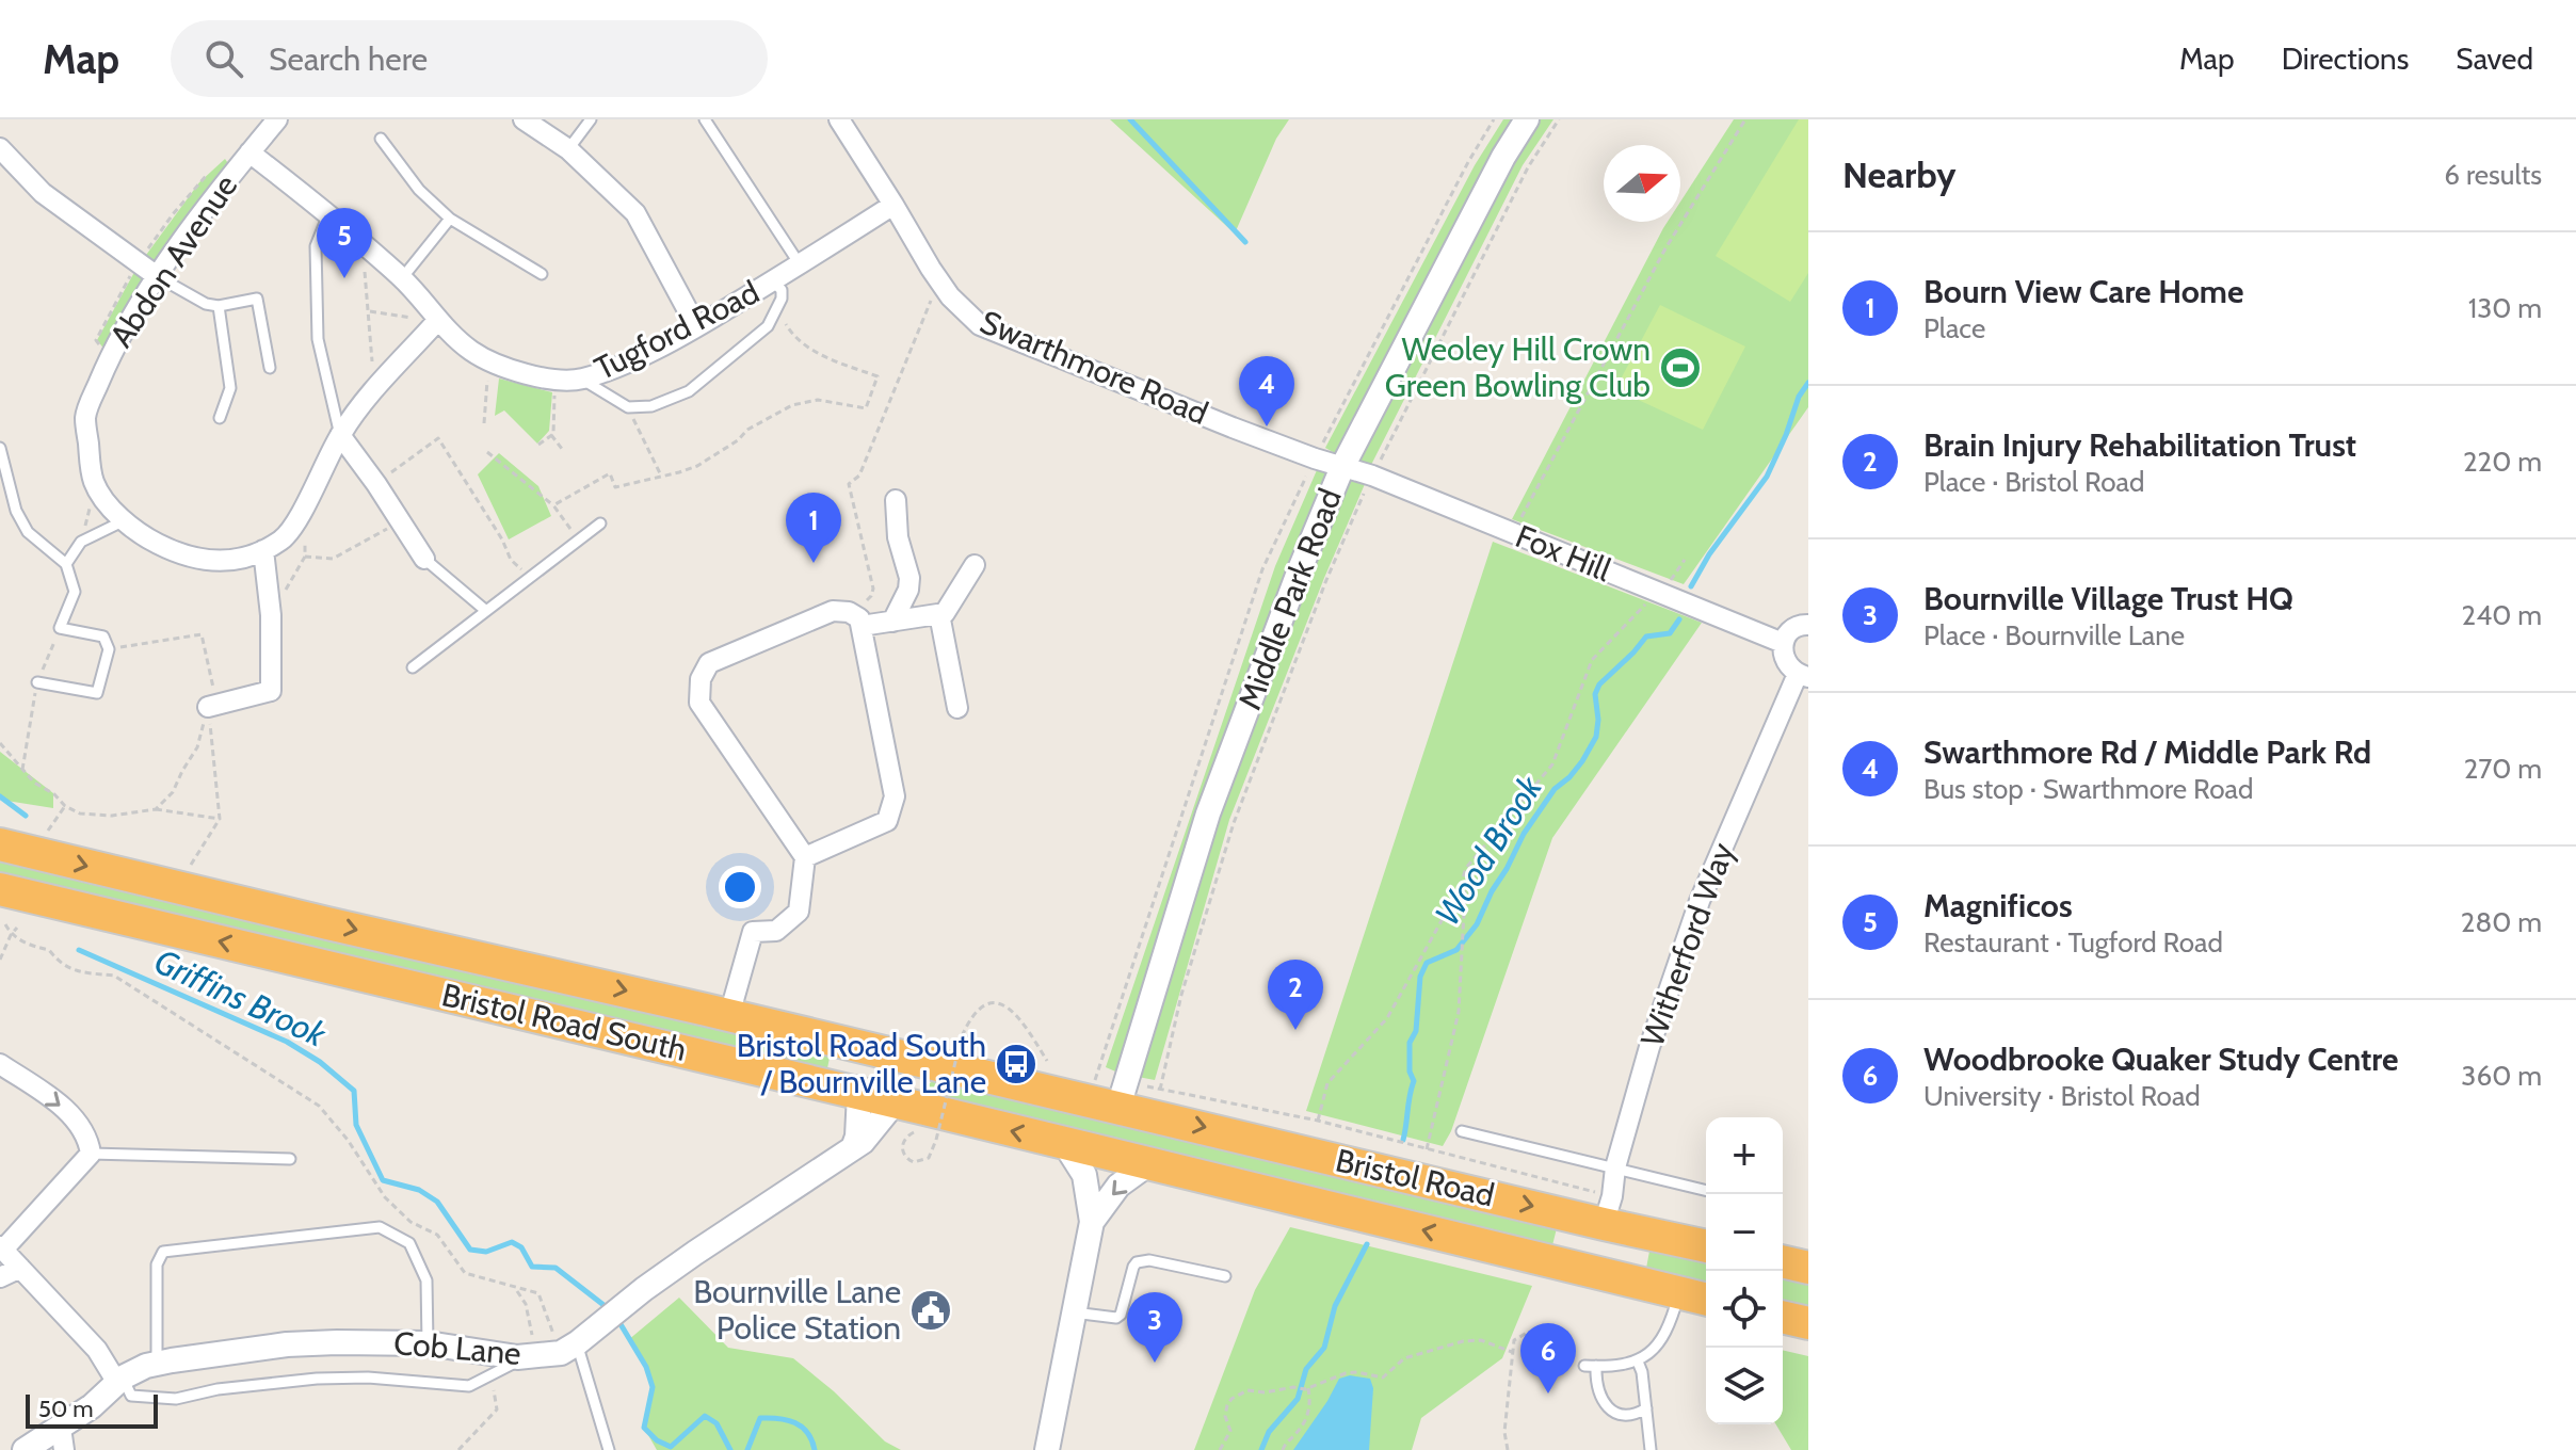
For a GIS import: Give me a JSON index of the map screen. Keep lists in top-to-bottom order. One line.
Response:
{"streets":{"highway":["Bristol Road South","Bristol Road"],"street":["Abdon Avenue","Tugford Road","Swarthmore Road","Fox Hill","Middle Park Road","Witherford Way","Cob Lane"]},"crossings":[["Abdon Avenue","Tugford Road"],["Tugford Road","Swarthmore Road"],["Swarthmore Road","Fox Hill"],["Swarthmore Road","Middle Park Road"],["Fox Hill","Middle Park Road"],["Middle Park Road","Bristol Road South"],["Middle Park Road","Bristol Road"],["Witherford Way","Bristol Road"],["Bristol Road South","Bristol Road"]],"water":["Wood Brook","Griffins Brook"],"places":{"sports":["Weoley Hill Crown Green Bowling Club"],"bus stop":["Bristol Road South / Bournville Lane"],"public building":["Bournville Lane Police Station"]},"scale_bar":"50 m","north":"right","page":{"header":"Map","search":"Search here","nav":["Map","Directions","Saved"],"heading":["Nearby","6 results"],"pins":["5","4","1","2","3","6"],"list":[{"mark":"1","name":"Bourn View Care Home","note":"Place","value":"130 m"},{"mark":"2","name":"Brain Injury Rehabilitation Trust","note":"Place · Bristol Road","value":"220 m"},{"mark":"3","name":"Bournville Village Trust HQ","note":"Place · Bournville Lane","value":"240 m"},{"mark":"4","name":"Swarthmore Rd / Middle Park Rd","note":"Bus stop · Swarthmore Road","value":"270 m"},{"mark":"5","name":"Magnificos","note":"Restaurant · Tugford Road","value":"280 m"},{"mark":"6","name":"Woodbrooke Quaker Study Centre","note":"University · Bristol Road","value":"360 m"}],"map_buttons":["+","−"],"scale":"50 m"}}
